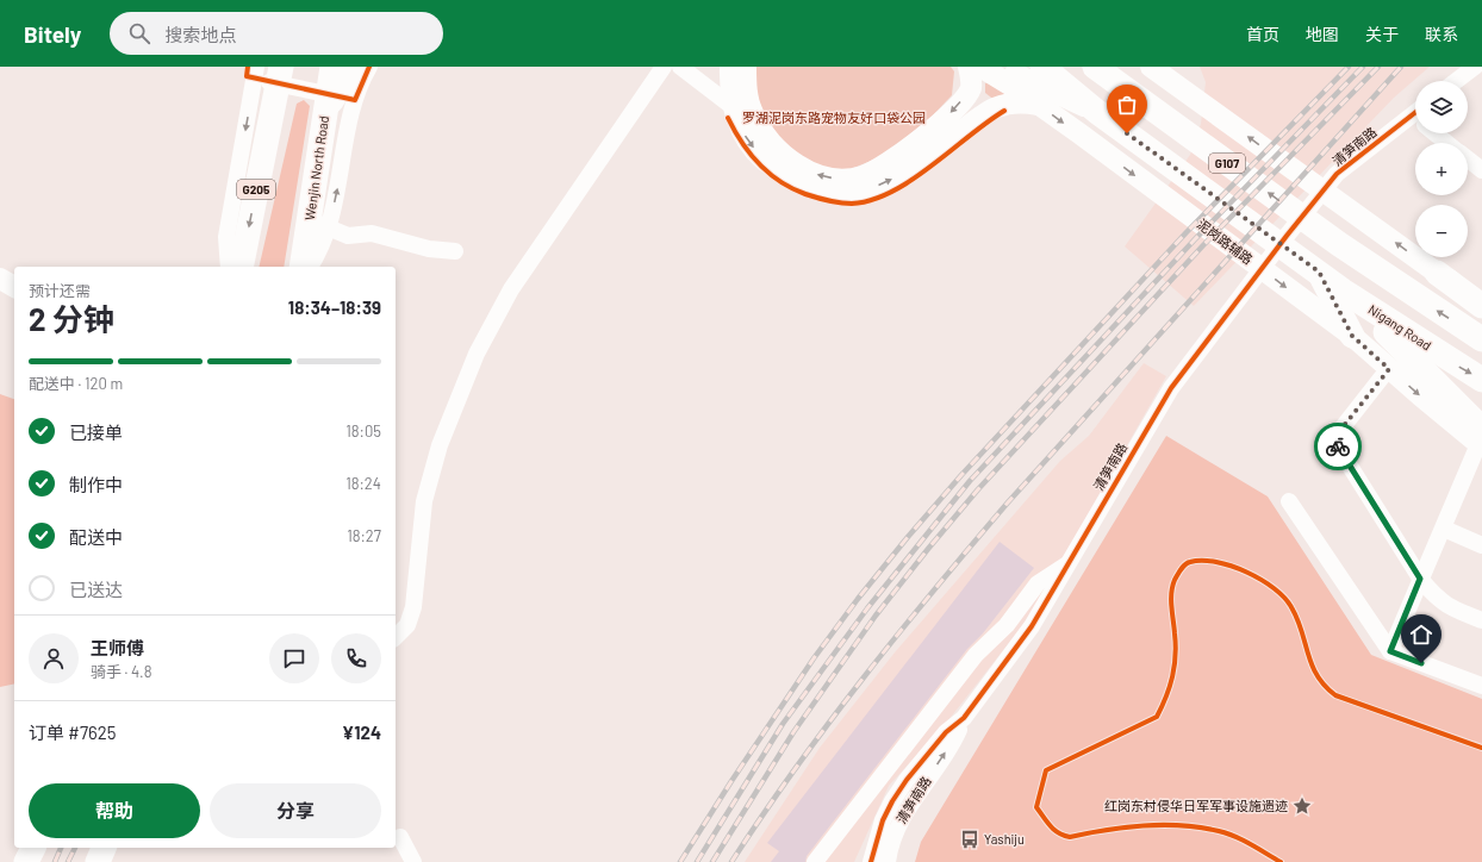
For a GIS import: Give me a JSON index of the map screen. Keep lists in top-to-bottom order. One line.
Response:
{"streets":{"highway":["G107","Wenjin North Road","G205","Nigang Road"],"main road":["泥岗路辅路"],"street":["清笋南路"]},"crossings":[["G107","Nigang Road"]],"parks":["罗湖泥岗东路宠物友好口袋公园"],"places":{"place":["红岗东村侵华日军军事设施遗迹"],"bus stop":["Yashiju"]},"page":{"header":"Bitely","search":"搜索地点","nav":["首页","地图","关于","联系"],"map_buttons":["+","−"],"heading":["2 分钟","预计还需","18:34–18:39"],"panel":["王师傅","骑手 · 4.8","订单 #7625","¥124"],"bar":"配送中 · 120 m","list":[["已接单","18:05"],["制作中","18:24"],["配送中","18:27"],"已送达"],"buttons":["帮助","分享"]}}
